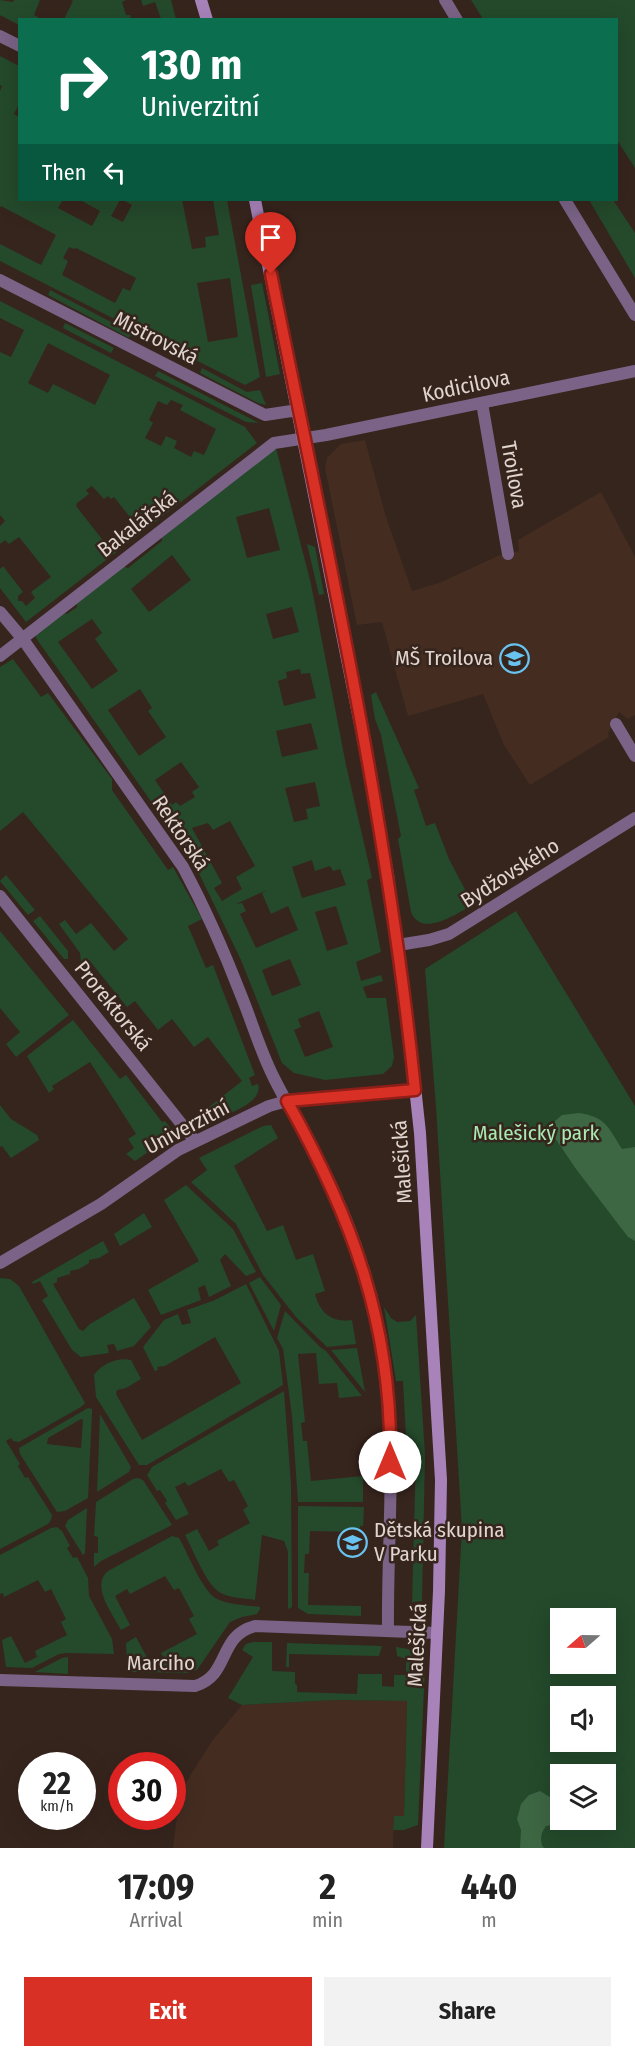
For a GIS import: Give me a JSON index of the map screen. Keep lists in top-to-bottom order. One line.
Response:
{"streets":{"street":["Mistrovská","Kodicilova","Troilova","Bakalářská","Rektorská","Bydžovského","Prorektorská","Univerzitní","Malešická","Marciho"]},"crossings":[["Mistrovská","Malešická"],["Kodicilova","Troilova"],["Kodicilova","Bakalářská"],["Kodicilova","Malešická"],["Bakalářská","Rektorská"],["Bakalářská","Malešická"],["Rektorská","Univerzitní"],["Rektorská","Marciho"],["Bydžovského","Malešická"],["Prorektorská","Univerzitní"],["Univerzitní","Malešická"],["Malešická","Marciho"]],"parks":["Malešický park"],"places":{"school or university":["MŠ Troilova","Dětská skupina V Parku"]},"north":"left","page":{"turn":["130 m","Univerzitní"],"then":"Then","speed":"22 km/h","limit":"30","eta":["17:09","Arrival","2","min","440","m"],"buttons":["Exit","Share"]}}
